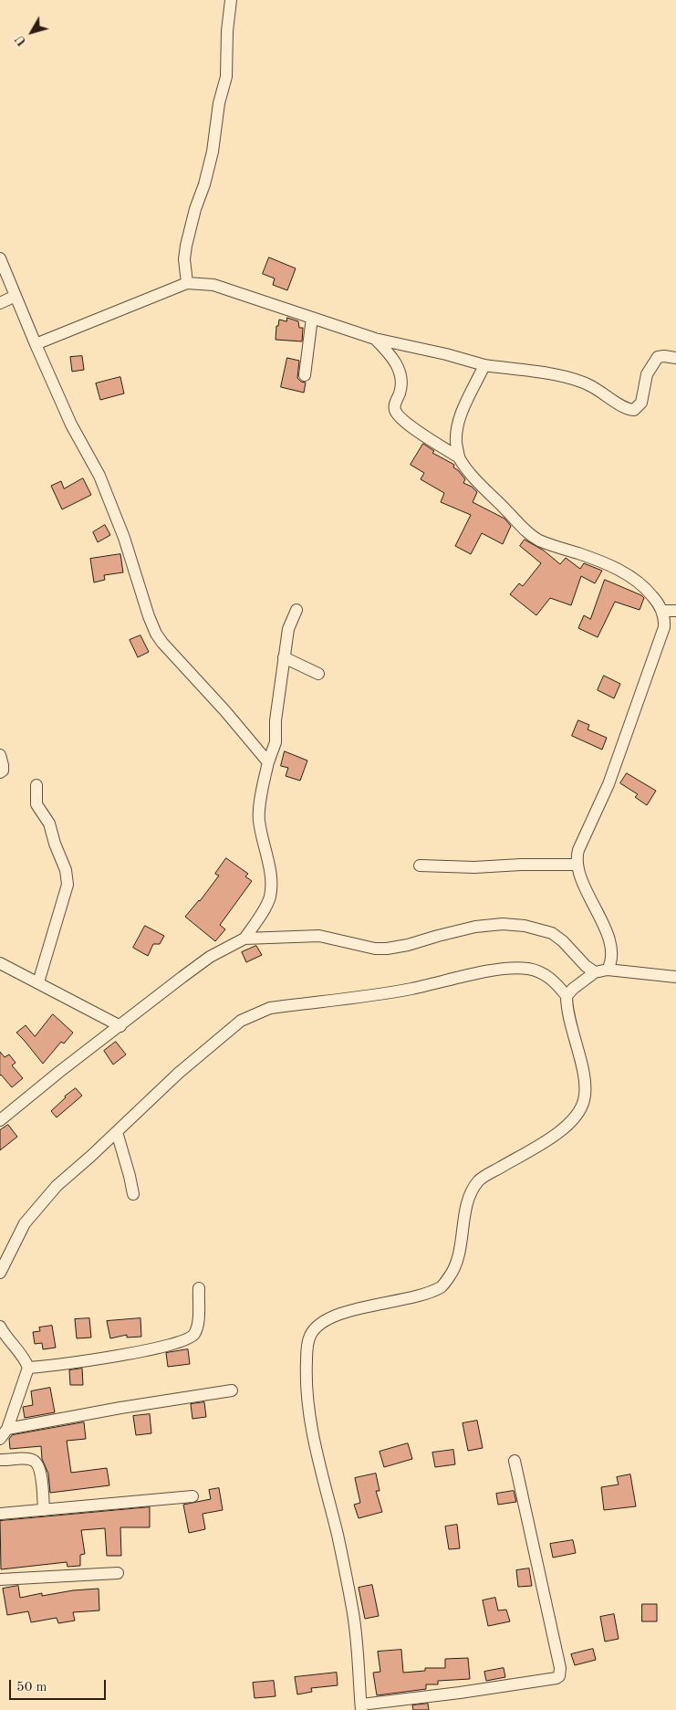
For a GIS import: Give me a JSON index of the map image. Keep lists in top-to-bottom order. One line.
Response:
{"scale_bar":"50 m","north":"bottom left"}
